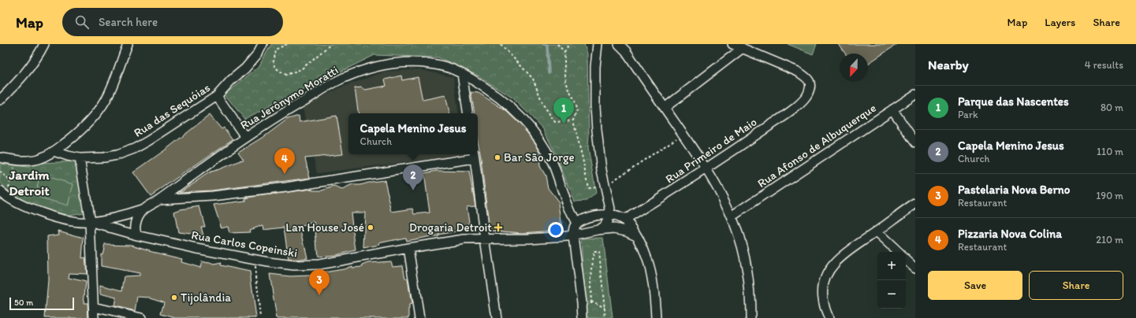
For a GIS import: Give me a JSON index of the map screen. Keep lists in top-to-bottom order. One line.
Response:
{"streets":{"street":["Rua Jerônymo Moratti","Rua das Sequóias","Rua Afonso de Albuquerque","Rua Primeiro de Maio","Rua Carlos Copeinski"]},"crossings":[["Rua Jerônymo Moratti","Rua Carlos Copeinski"]],"districts":["Jardim Detroit"],"places":{"other":["Bar São Jorge","Lan House José","Tijolândia"],"health":["Drogaria Detroit"]},"scale_bar":"50 m","north":"bottom","page":{"header":"Map","search":"Search here","nav":["Map","Layers","Share"],"heading":["Nearby","4 results"],"list":[{"mark":"1","name":"Parque das Nascentes","note":"Park","value":"80 m"},{"mark":"2","name":"Capela Menino Jesus","note":"Church","value":"110 m"},{"mark":"3","name":"Pastelaria Nova Berno","note":"Restaurant","value":"190 m"},{"mark":"4","name":"Pizzaria Nova Colina","note":"Restaurant","value":"210 m"}],"pins":["1","4","2","3"],"popup":["Capela Menino Jesus","Church"],"map_buttons":["+","−"],"buttons":["Save","Share"],"scale":"50 m"}}
